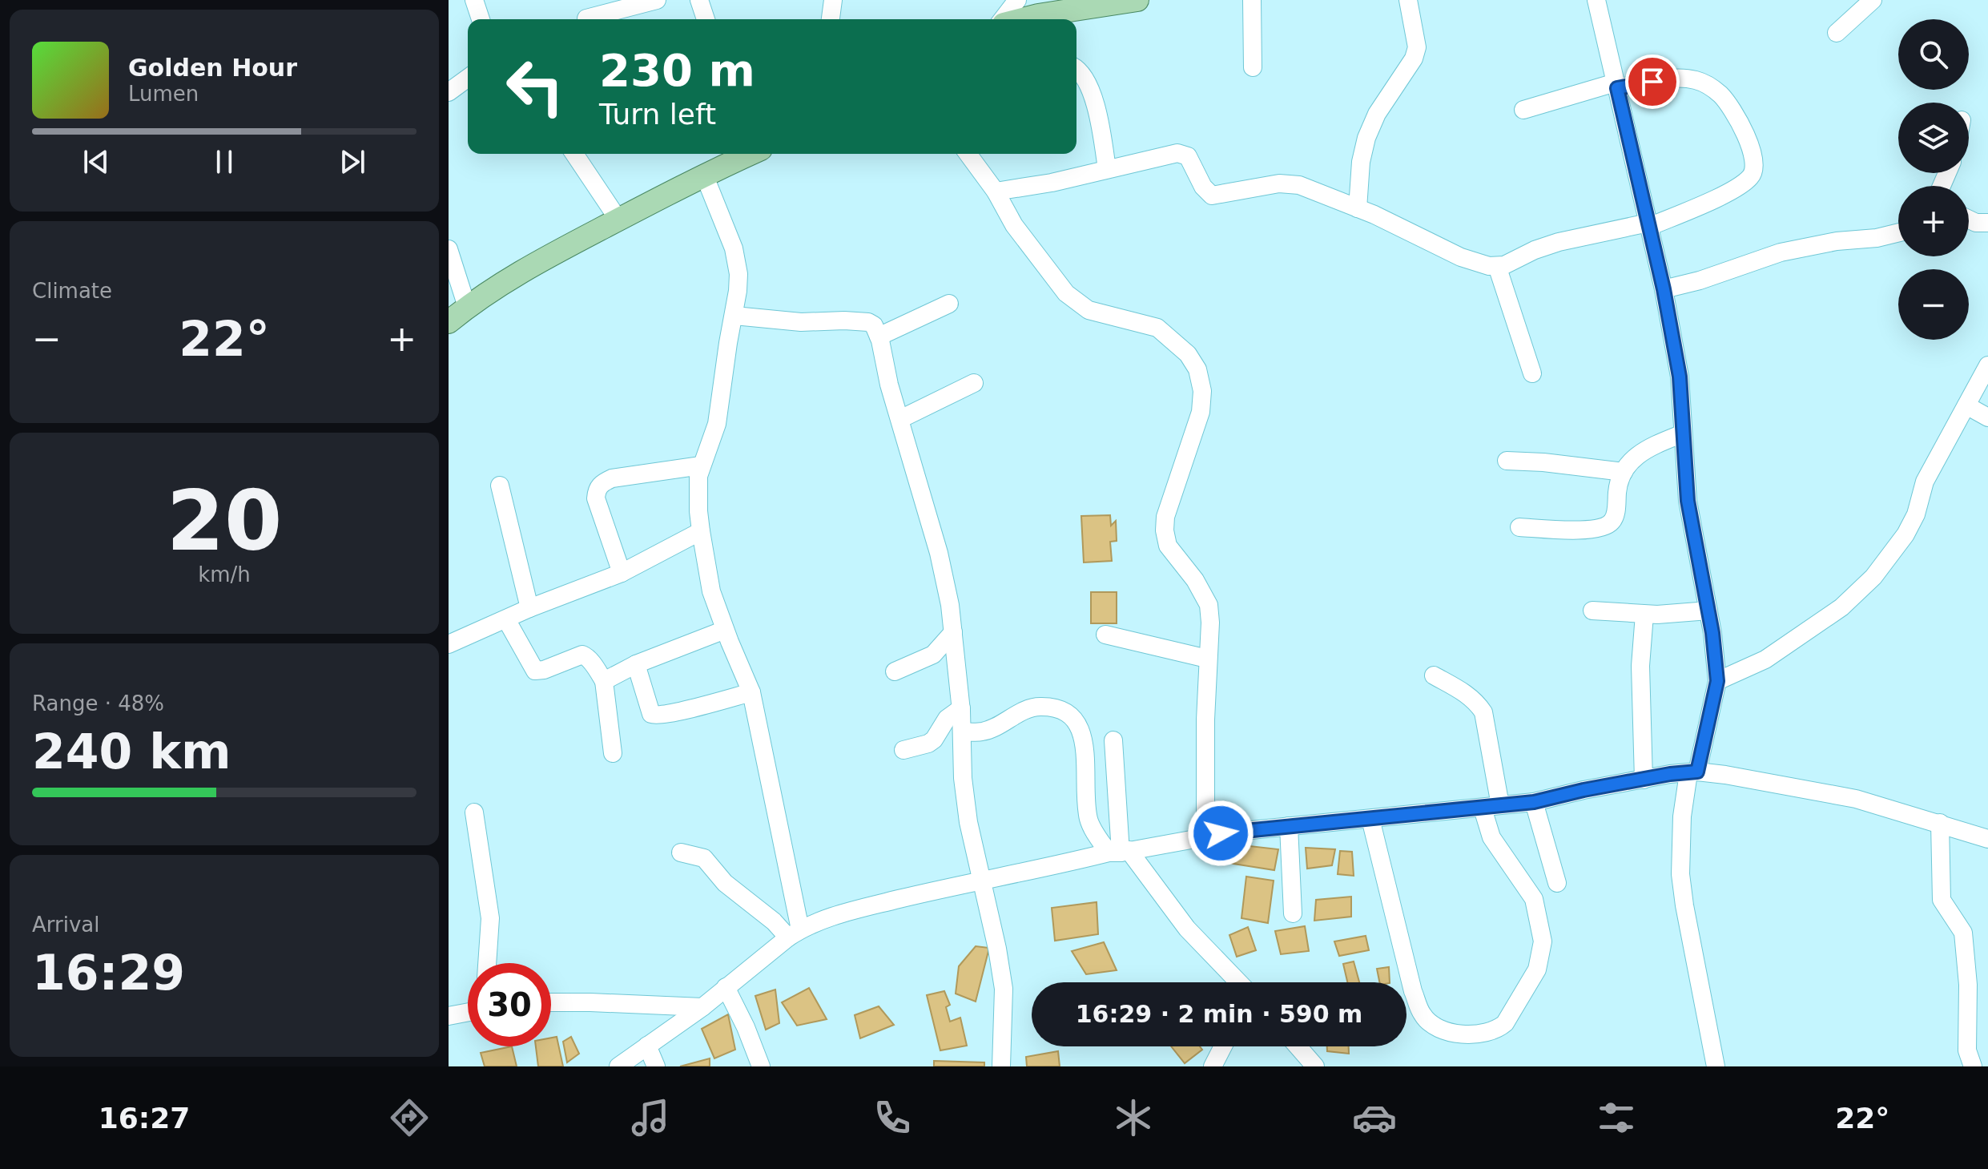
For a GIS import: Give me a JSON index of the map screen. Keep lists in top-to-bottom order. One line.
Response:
{"page":{"map_buttons":["+","−"],"turn":["230 m","Turn left"],"song":["Golden Hour","Lumen"],"tile":["Climate",["20","km/h"],["Range · 48%","240 km"],["Arrival","16:29"]],"heat":["−","22°","+"],"limit":"30","trip":"16:29 · 2 min · 590 m","tabs":["16:27","22°"]}}
